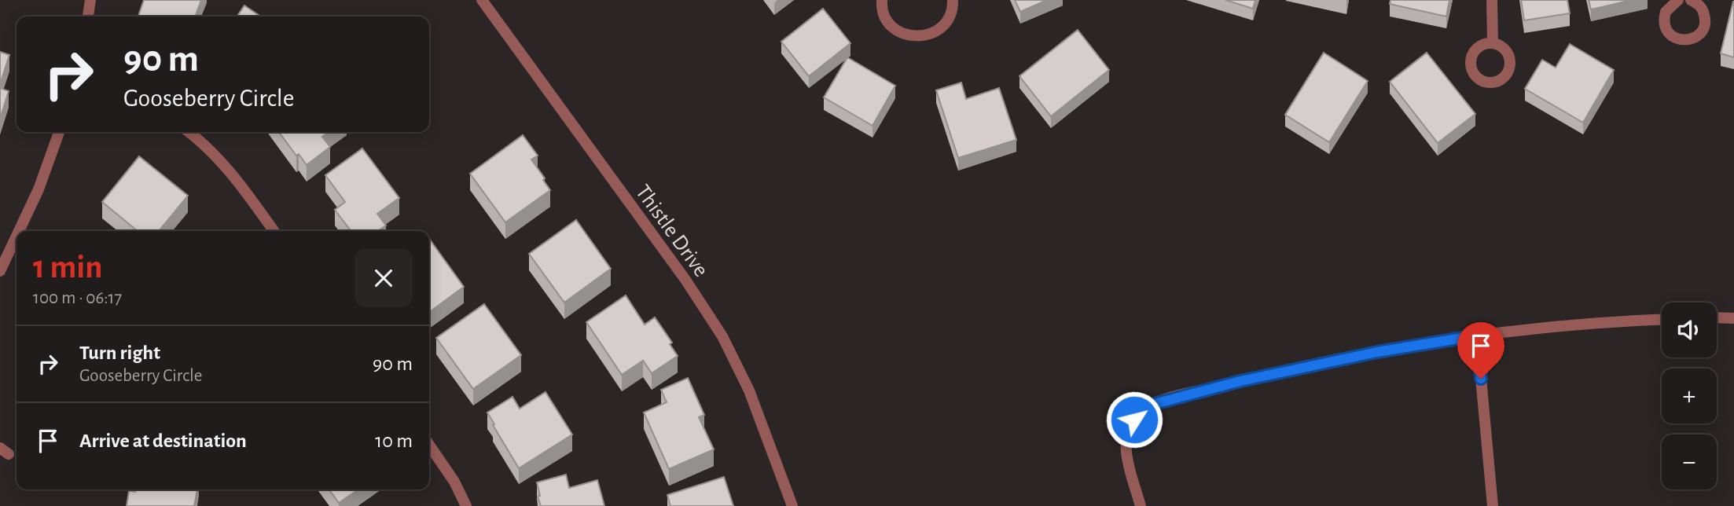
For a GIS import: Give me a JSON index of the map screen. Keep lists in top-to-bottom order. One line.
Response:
{"streets":{"street":["Thistle Drive"]},"page":{"turn":["90 m","Gooseberry Circle"],"heading":["1 min","100 m · 06:17"],"map_buttons":["+","−"],"list":[{"name":"Turn right","note":"Gooseberry Circle","value":"90 m"},{"name":"Arrive at destination","value":"10 m"}]}}
